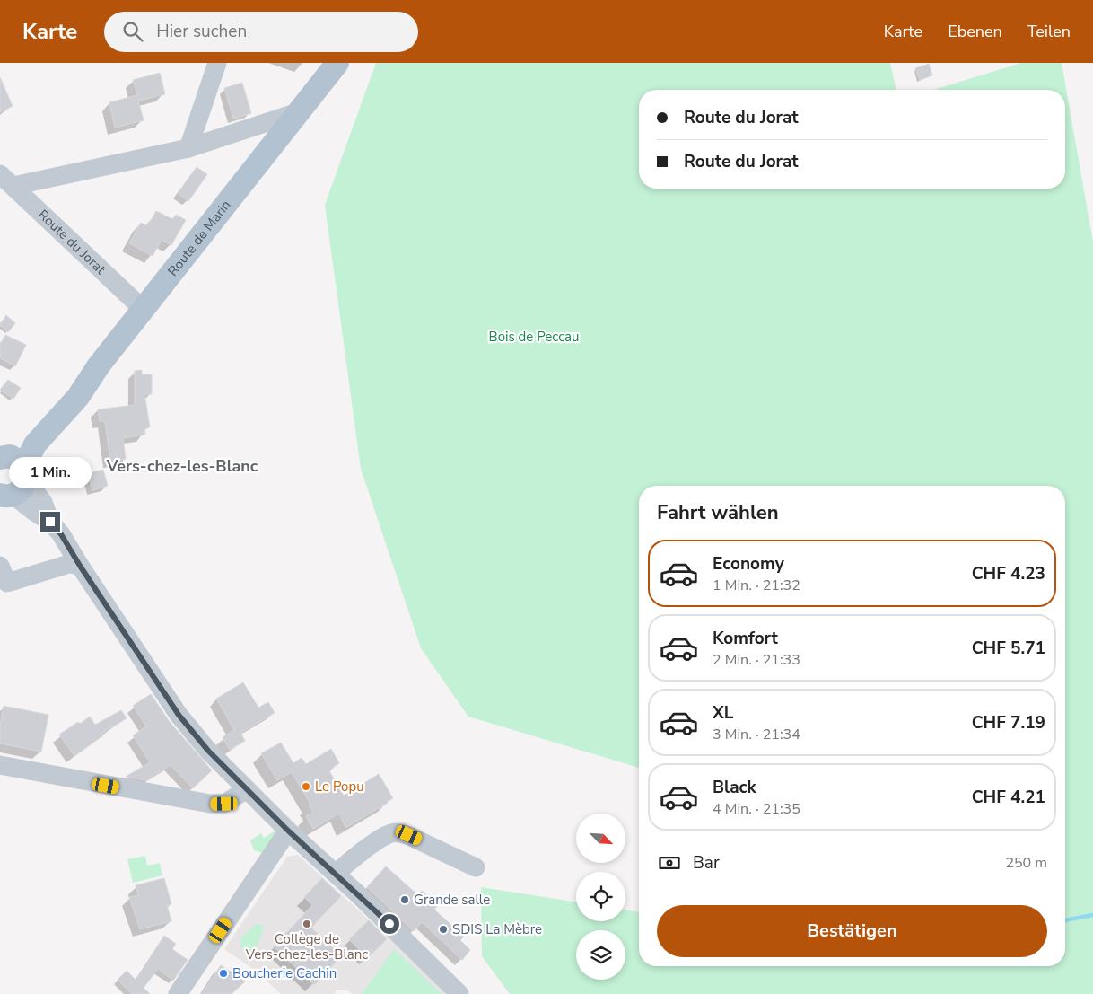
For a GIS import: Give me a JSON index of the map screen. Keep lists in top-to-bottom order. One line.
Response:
{"streets":{"main road":["Route de Marin"],"street":["Route du Jorat"]},"crossings":[["Route de Marin","Route du Jorat"]],"districts":["Vers-chez-les-Blanc"],"parks":["Bois de Peccau"],"places":["Le Popu","Grande salle","Collège de Vers-chez-les-Blanc","SDIS La Mèbre","Boucherie Cachin"],"north":"bottom right","page":{"header":"Karte","search":"Hier suchen","nav":["Karte","Ebenen","Teilen"],"banner":["Route du Jorat","Route du Jorat"],"bubble":"1 Min.","heading":"Fahrt wählen","list":[{"name":"Economy","note":"1 Min. · 21:32","value":"CHF 4.23"},{"name":"Komfort","note":"2 Min. · 21:33","value":"CHF 5.71"},{"name":"XL","note":"3 Min. · 21:34","value":"CHF 7.19"},{"name":"Black","note":"4 Min. · 21:35","value":"CHF 4.21"}],"pay":["Bar","250 m"],"buttons":"Bestätigen"}}
